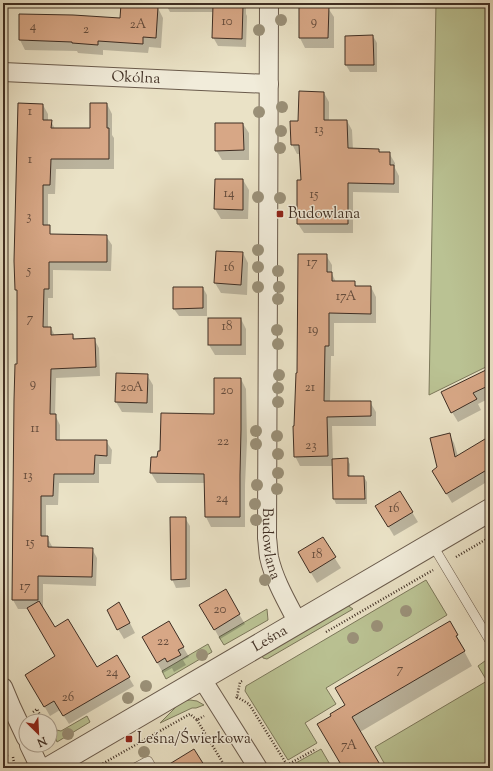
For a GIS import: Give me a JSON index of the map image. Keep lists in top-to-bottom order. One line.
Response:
{"streets":{"street":["Okólna","Budowlana","Leśna"]},"crossings":[["Okólna","Budowlana"],["Budowlana","Leśna"]],"places":{"transit":["Budowlana","Leśna/Świerkowa"]},"house_numbers":["10","9","2A","4","2","1","13","1","14","15","3","17","16","5","17A","7","18","19","9","20A","21","20","11","22","23","13","24","16","15","18","17","20","22","7","24","26","7A"],"north":"bottom right"}
